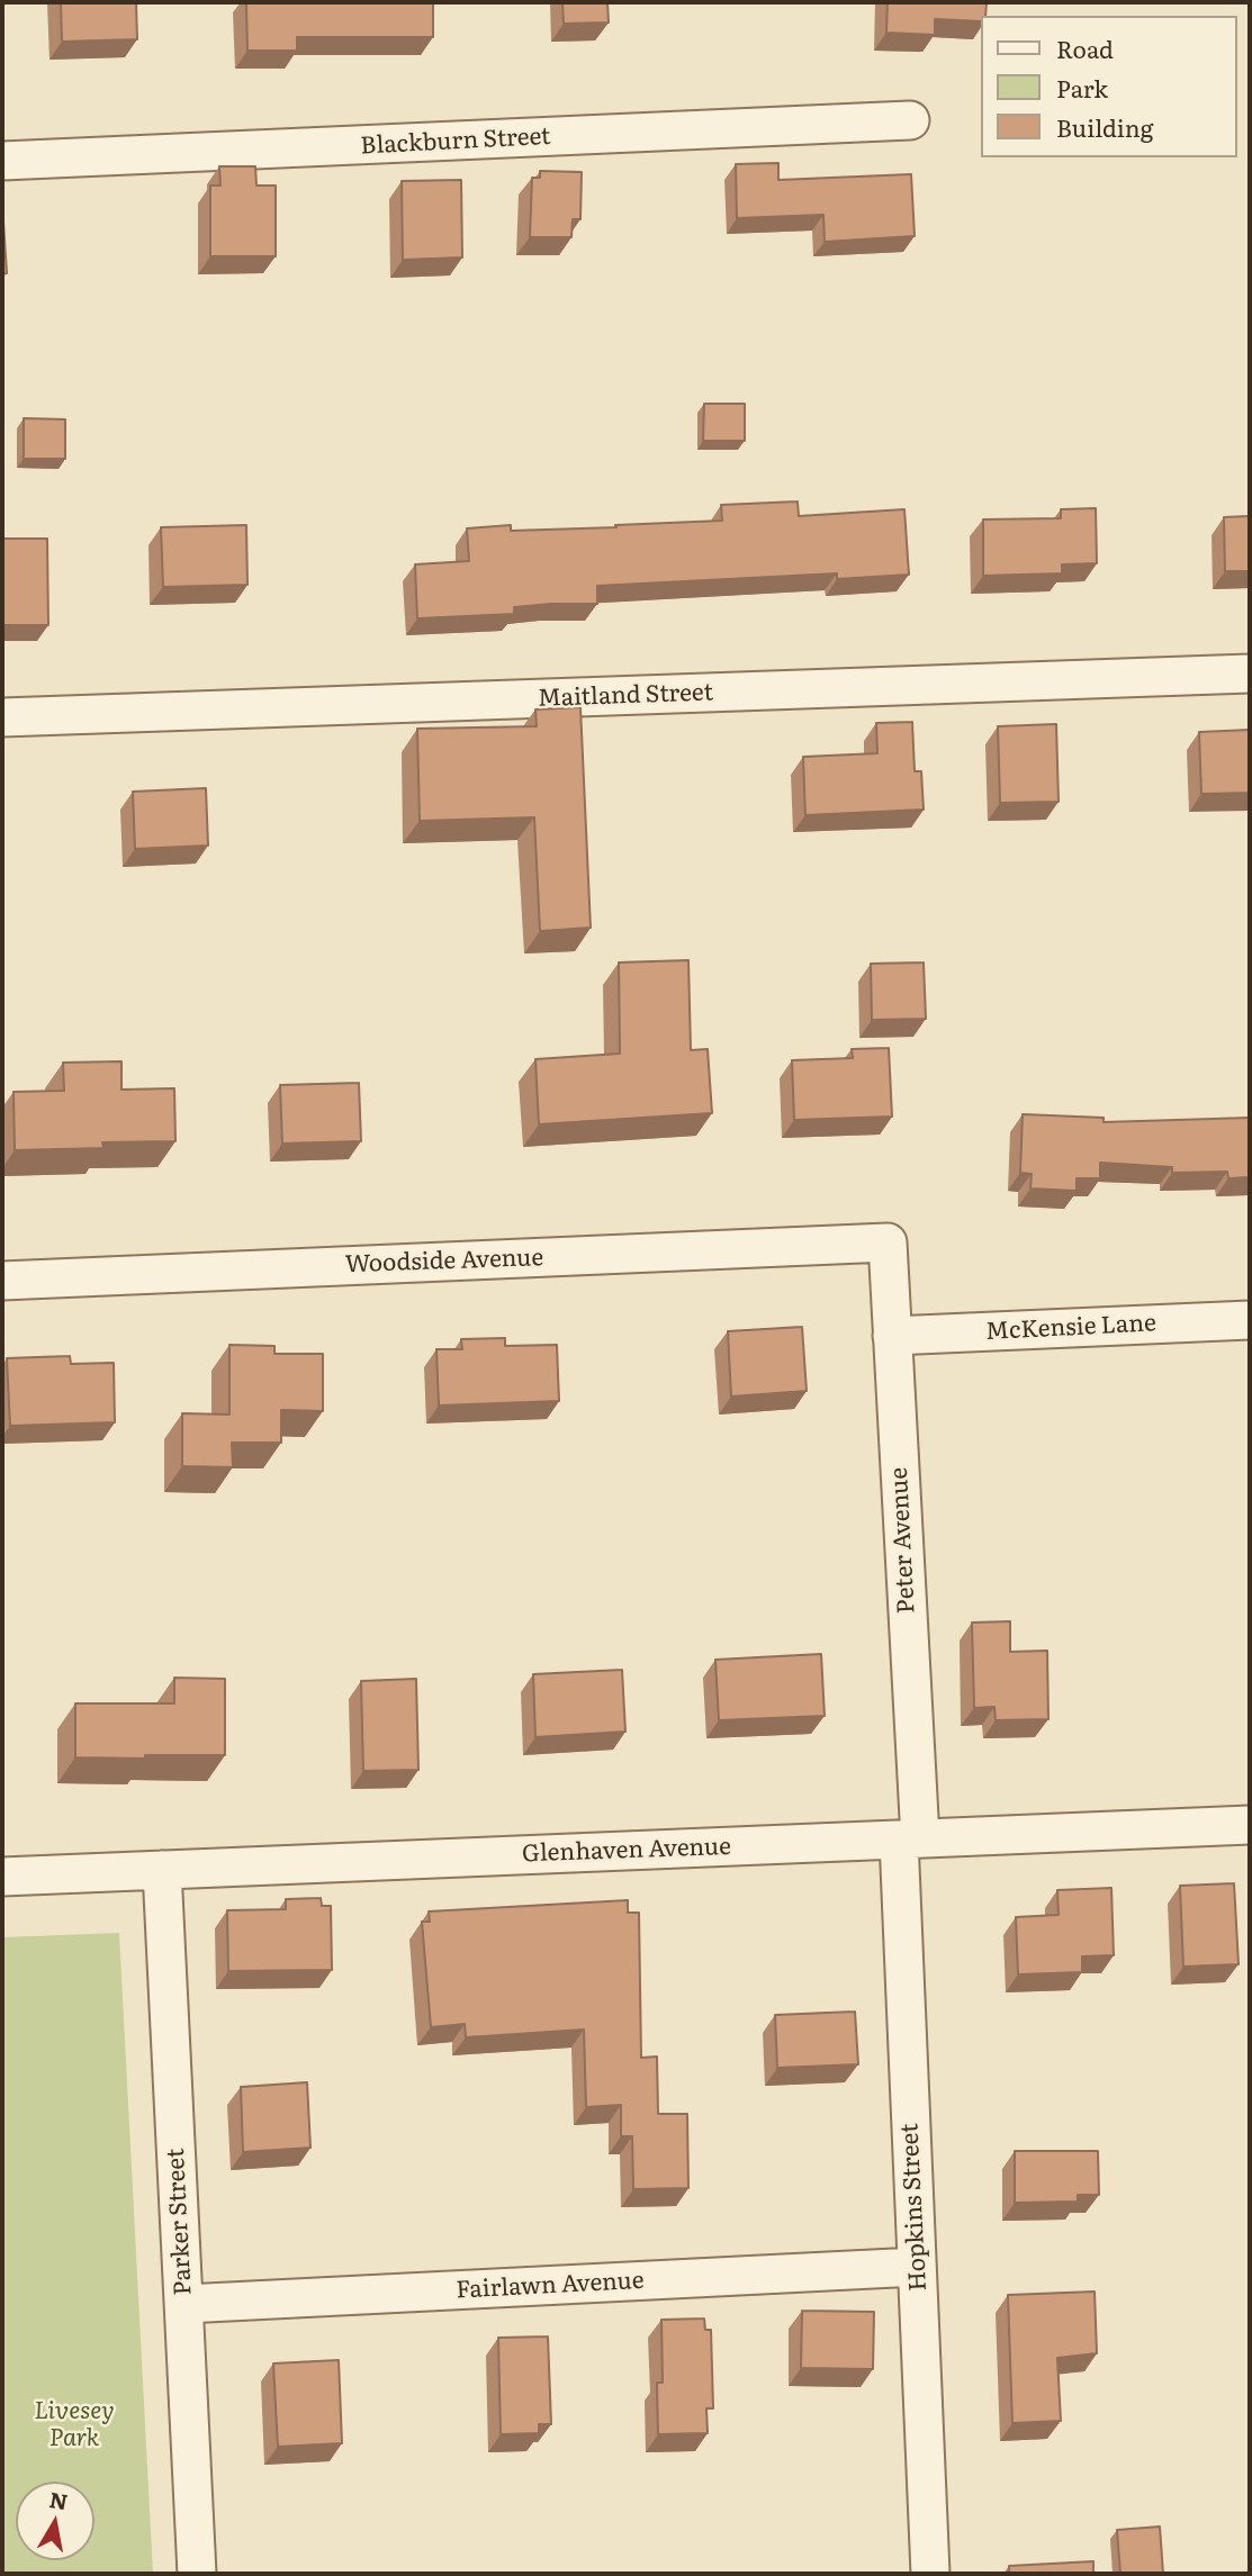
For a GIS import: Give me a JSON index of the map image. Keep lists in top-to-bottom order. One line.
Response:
{"streets":{"street":["Blackburn Street","Maitland Street","Woodside Avenue","McKensie Lane","Peter Avenue","Glenhaven Avenue","Hopkins Street","Parker Street","Fairlawn Avenue"]},"crossings":[["Woodside Avenue","Peter Avenue"],["McKensie Lane","Peter Avenue"],["Peter Avenue","Glenhaven Avenue"],["Peter Avenue","Hopkins Street"],["Glenhaven Avenue","Hopkins Street"],["Glenhaven Avenue","Parker Street"],["Hopkins Street","Fairlawn Avenue"],["Parker Street","Fairlawn Avenue"]],"parks":["Livesey Park"],"legend":["Road","Park","Building"],"north":"top"}
